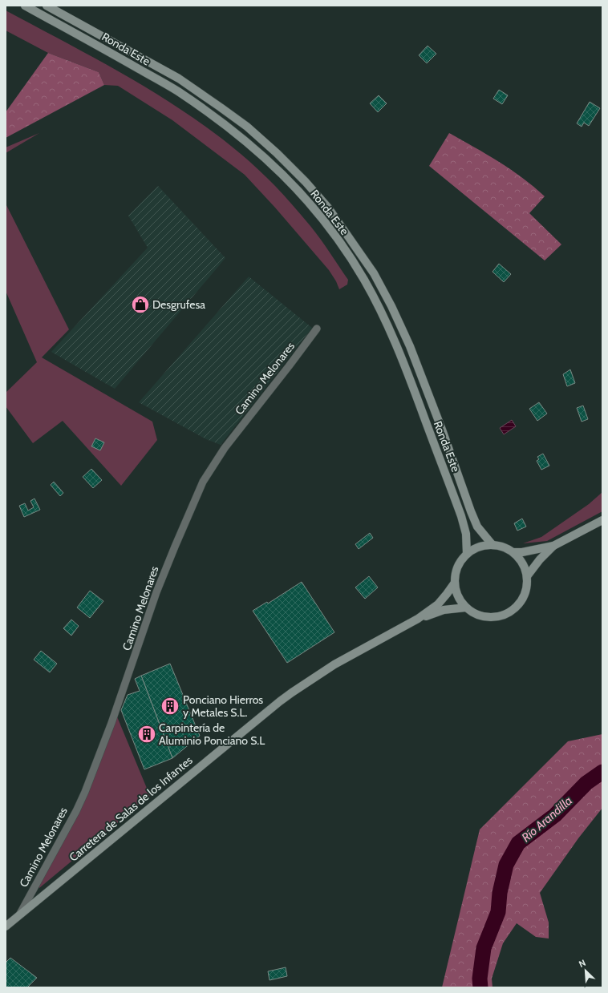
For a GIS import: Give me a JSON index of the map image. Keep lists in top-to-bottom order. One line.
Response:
{"streets":{"main road":["Ronda Este","Carretera de Salas de los Infantes"],"street":["Camino Melonares"]},"crossings":[["Ronda Este","Carretera de Salas de los Infantes"],["Camino Melonares","Carretera de Salas de los Infantes"]],"water":["Río Arandilla"],"places":{"shop":["Desgrufesa"],"building":["Ponciano Hierros y Metales S.L.","Carpintería de Aluminio Ponciano S.L"]},"north":"top left"}
